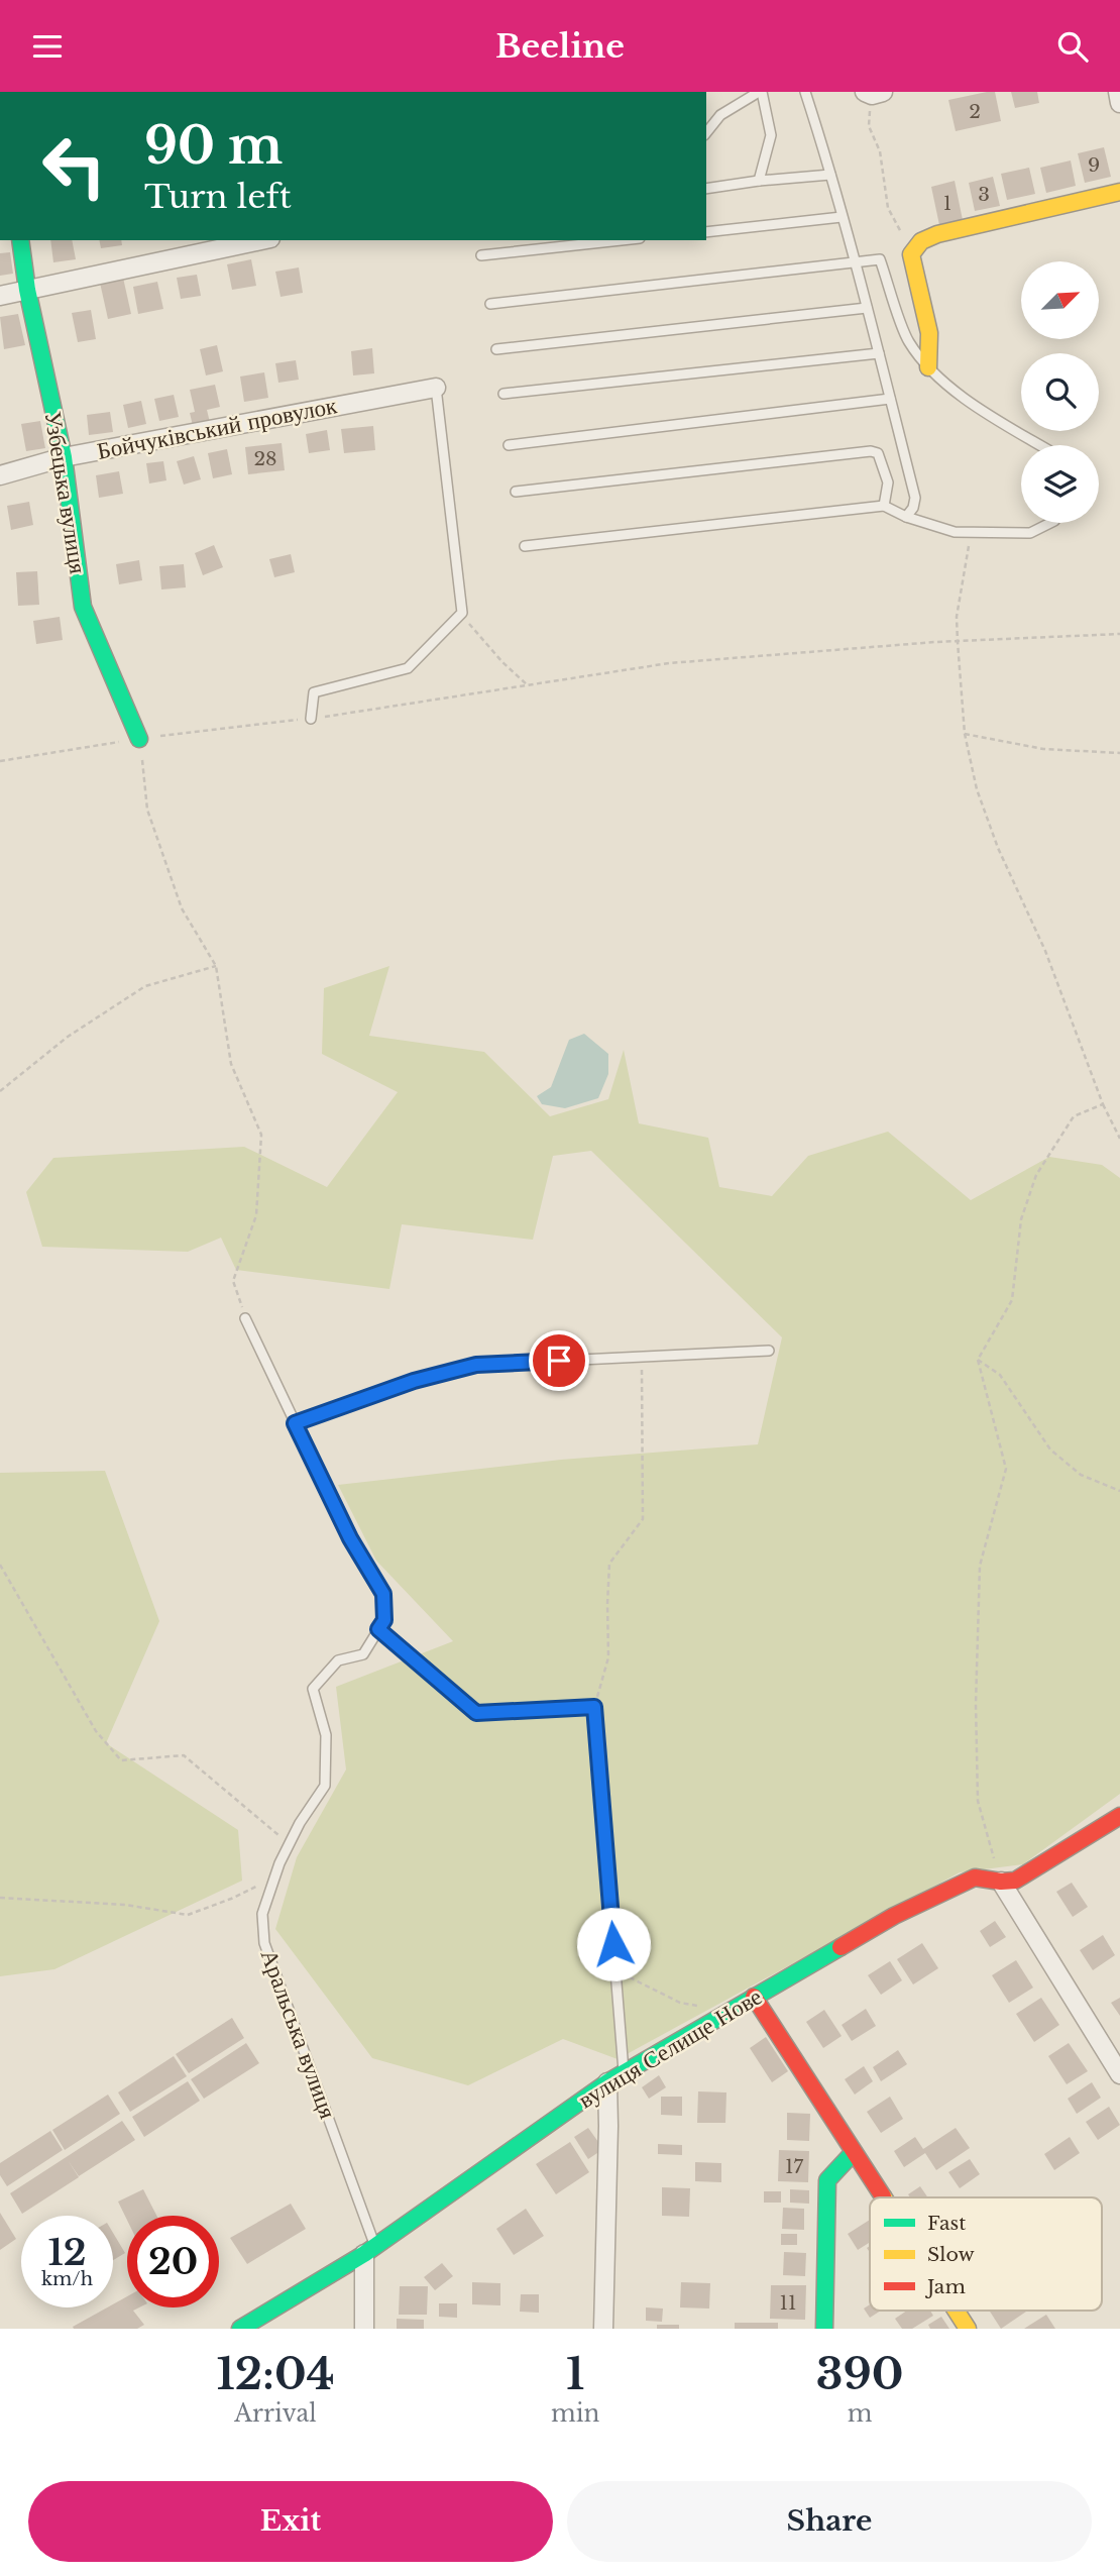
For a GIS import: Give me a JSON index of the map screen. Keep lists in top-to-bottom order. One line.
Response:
{"streets":{"street":["Бойчуківський провулок","Узбецька вулиця","вулиця Селище Нове"],"lane":["Аральська вулиця"]},"crossings":[["Бойчуківський провулок","Узбецька вулиця"],["Аральська вулиця","вулиця Селище Нове"]],"house_numbers":["2","9","3","1","28","17","11"],"legend":["Fast","Slow","Jam"],"north":"top right","page":{"header":"Beeline","turn":["90 m","Turn left"],"speed":"12 km/h","limit":"20","eta":["12:04","Arrival","1","min","390","m"],"buttons":["Exit","Share"]}}
